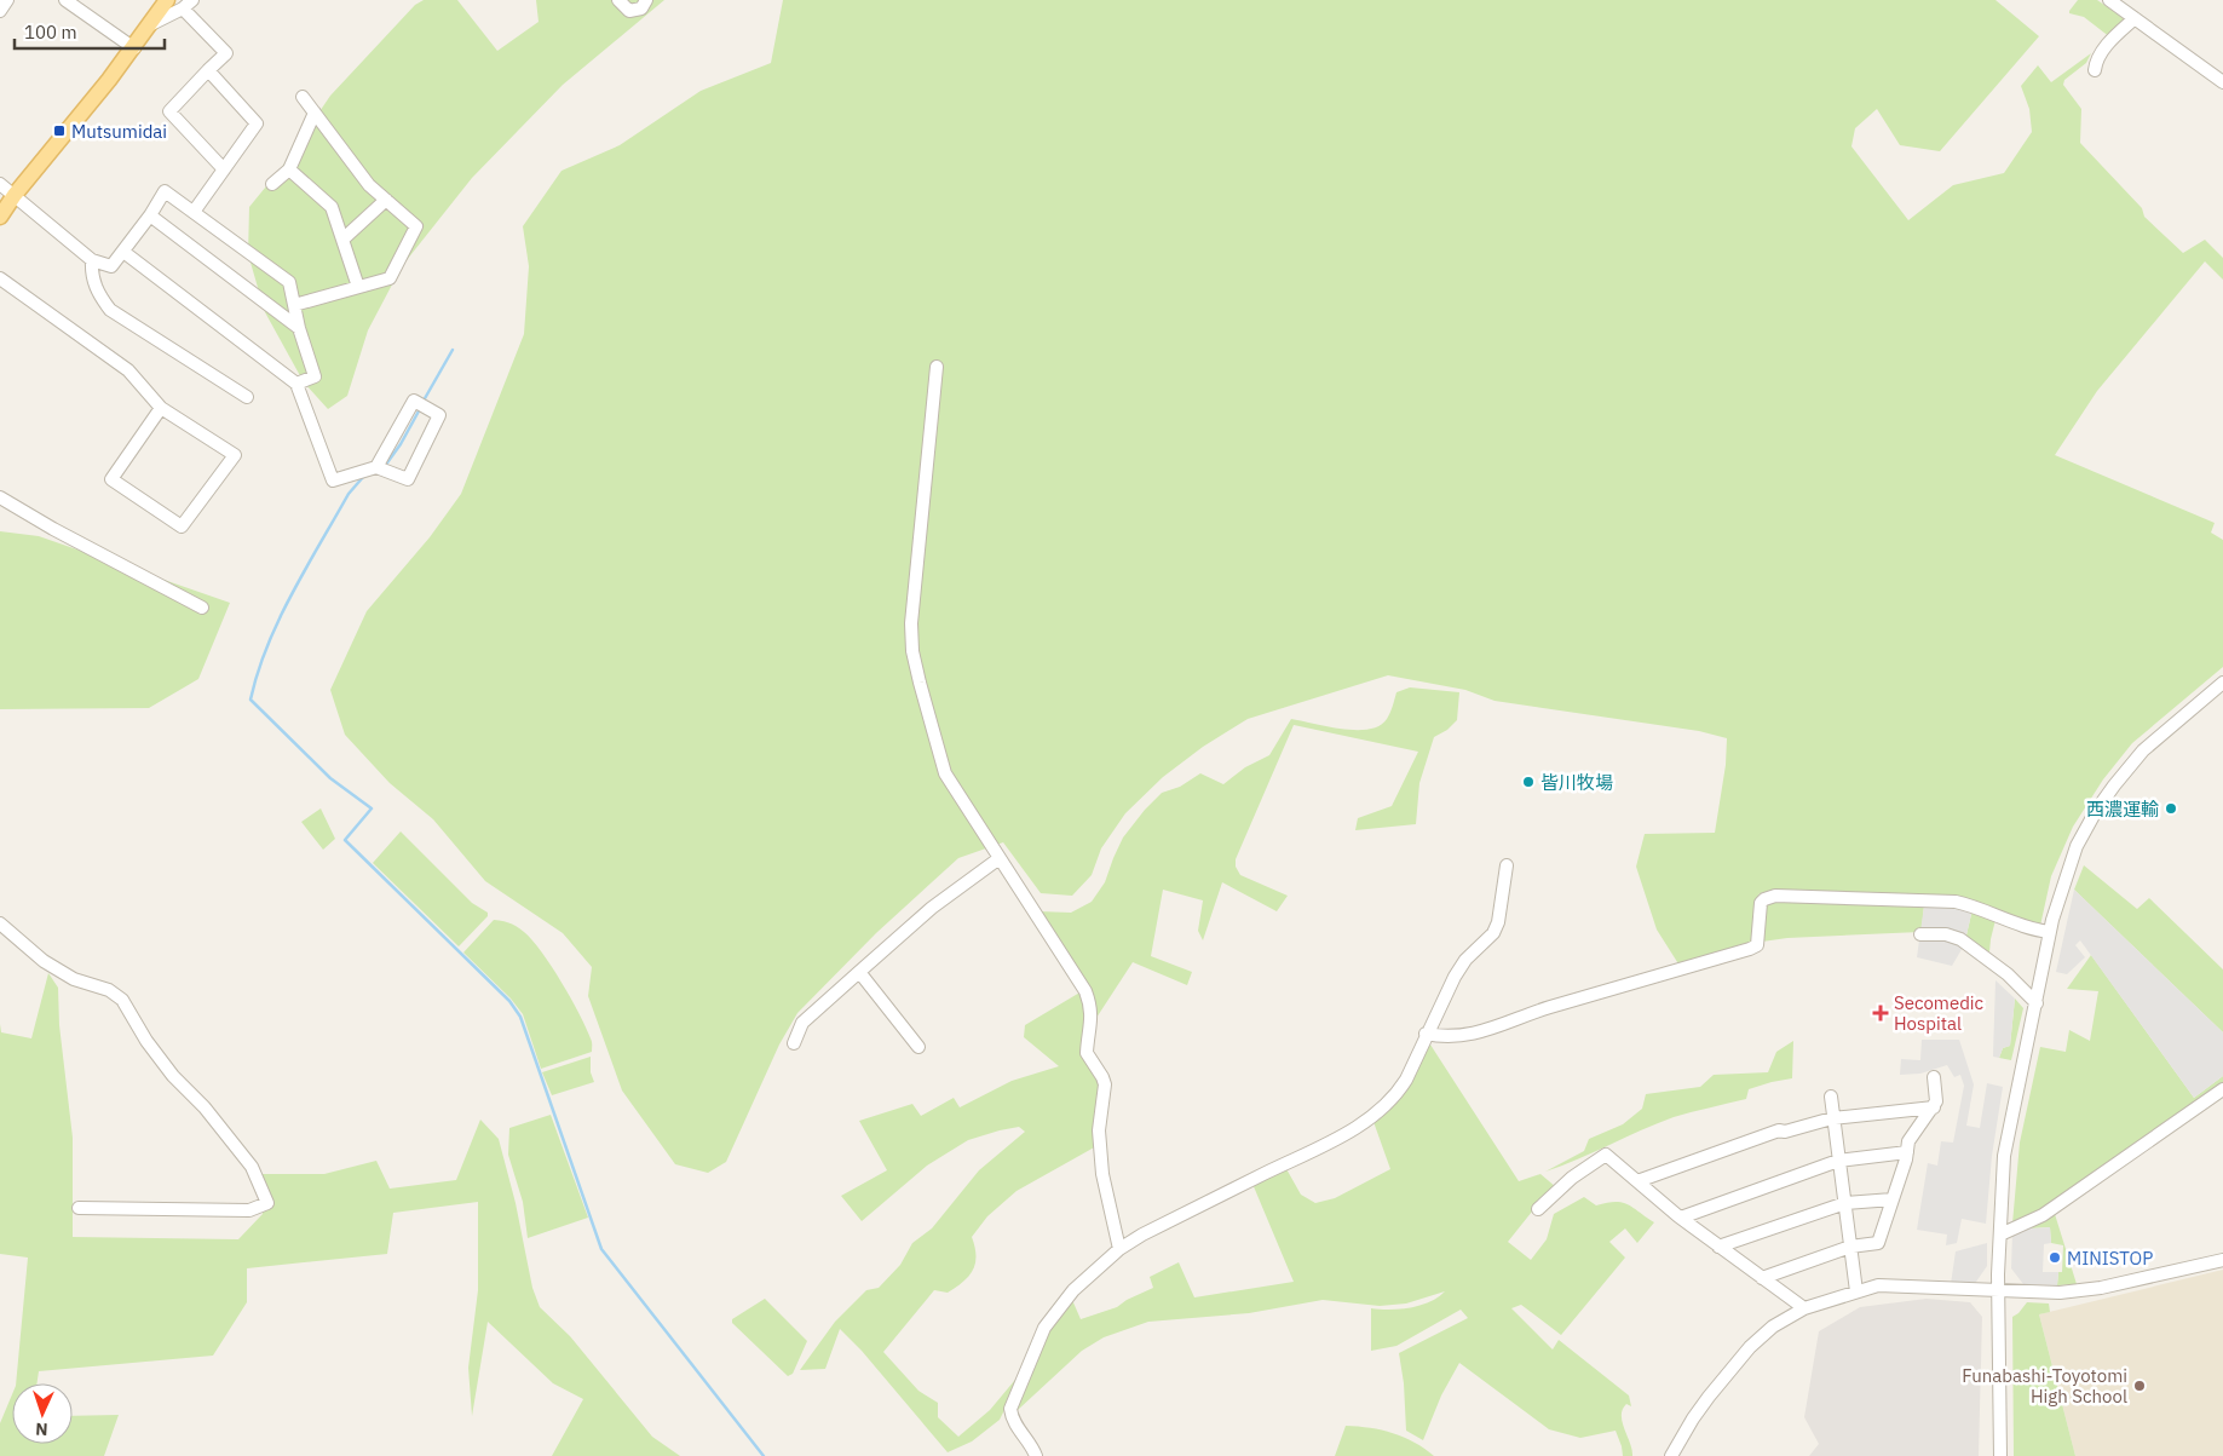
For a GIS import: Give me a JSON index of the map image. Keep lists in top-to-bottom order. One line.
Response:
{"places":{"transit":["Mutsumidai"],"other":["皆川牧場","西濃運輸","MINISTOP","Funabashi-Toyotomi High School"],"health":["Secomedic Hospital"]},"scale_bar":"100 m","north":"bottom"}
